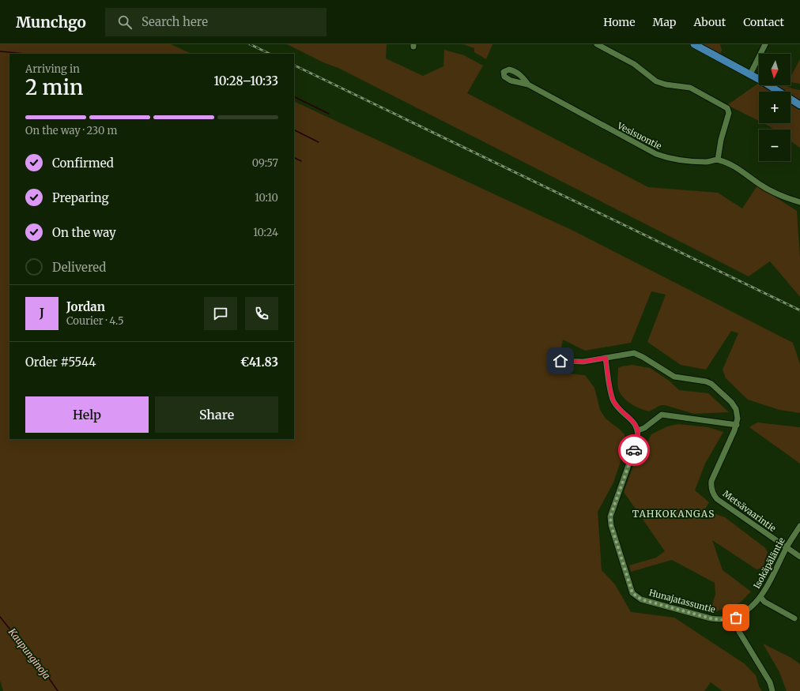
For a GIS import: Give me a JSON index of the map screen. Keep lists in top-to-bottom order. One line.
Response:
{"streets":{"street":["Vesisuontie","Metsävaarintie","Isokäpäläntie","Hunajatassuntie"]},"crossings":[["Metsävaarintie","Isokäpäläntie"],["Isokäpäläntie","Hunajatassuntie"]],"districts":["TAHKOKANGAS"],"water":["Kaupunginoja"],"north":"bottom","page":{"header":"Munchgo","search":"Search here","nav":["Home","Map","About","Contact"],"map_buttons":["+","−"],"heading":["2 min","Arriving in","10:28–10:33"],"panel":["Jordan","Courier · 4.5","Order #5544","€41.83"],"bar":"On the way · 230 m","list":[["Confirmed","09:57"],["Preparing","10:10"],["On the way","10:24"],"Delivered"],"round":"J","buttons":["Help","Share"]}}
